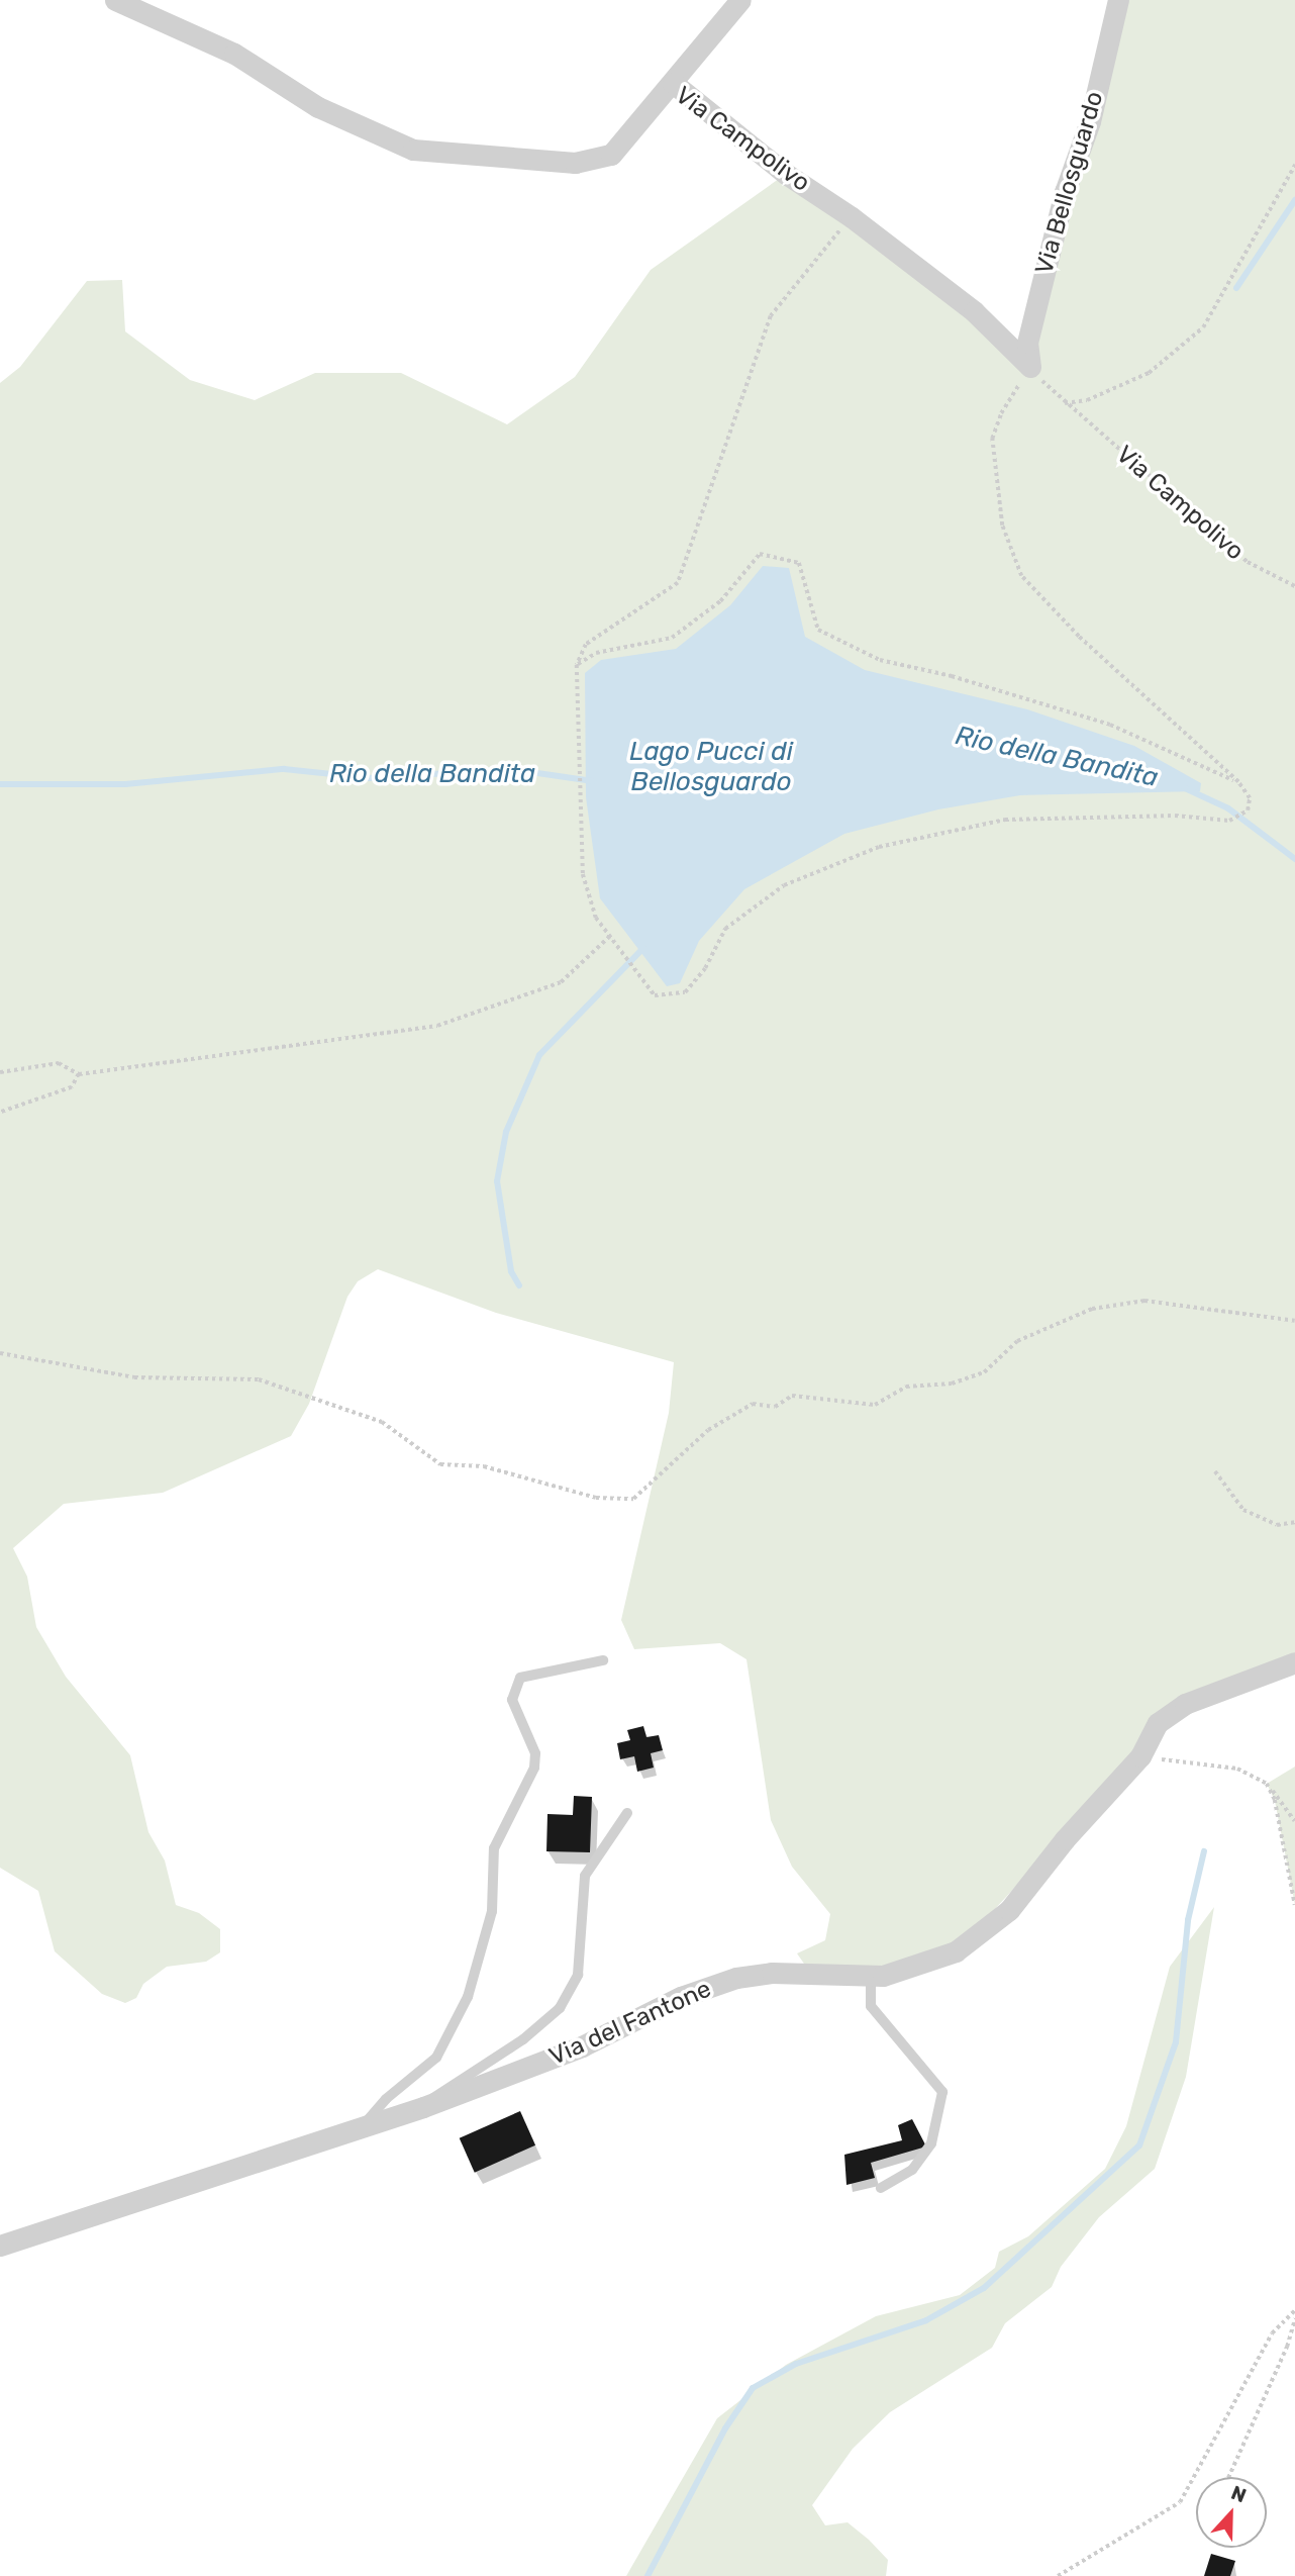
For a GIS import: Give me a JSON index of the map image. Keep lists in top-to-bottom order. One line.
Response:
{"streets":{"street":["Via Campolivo","Via Bellosguardo","Via del Fantone"]},"crossings":[["Via Campolivo","Via Bellosguardo"]],"water":["Lago Pucci di Bellosguardo","Rio della Bandita"],"north":"top"}
